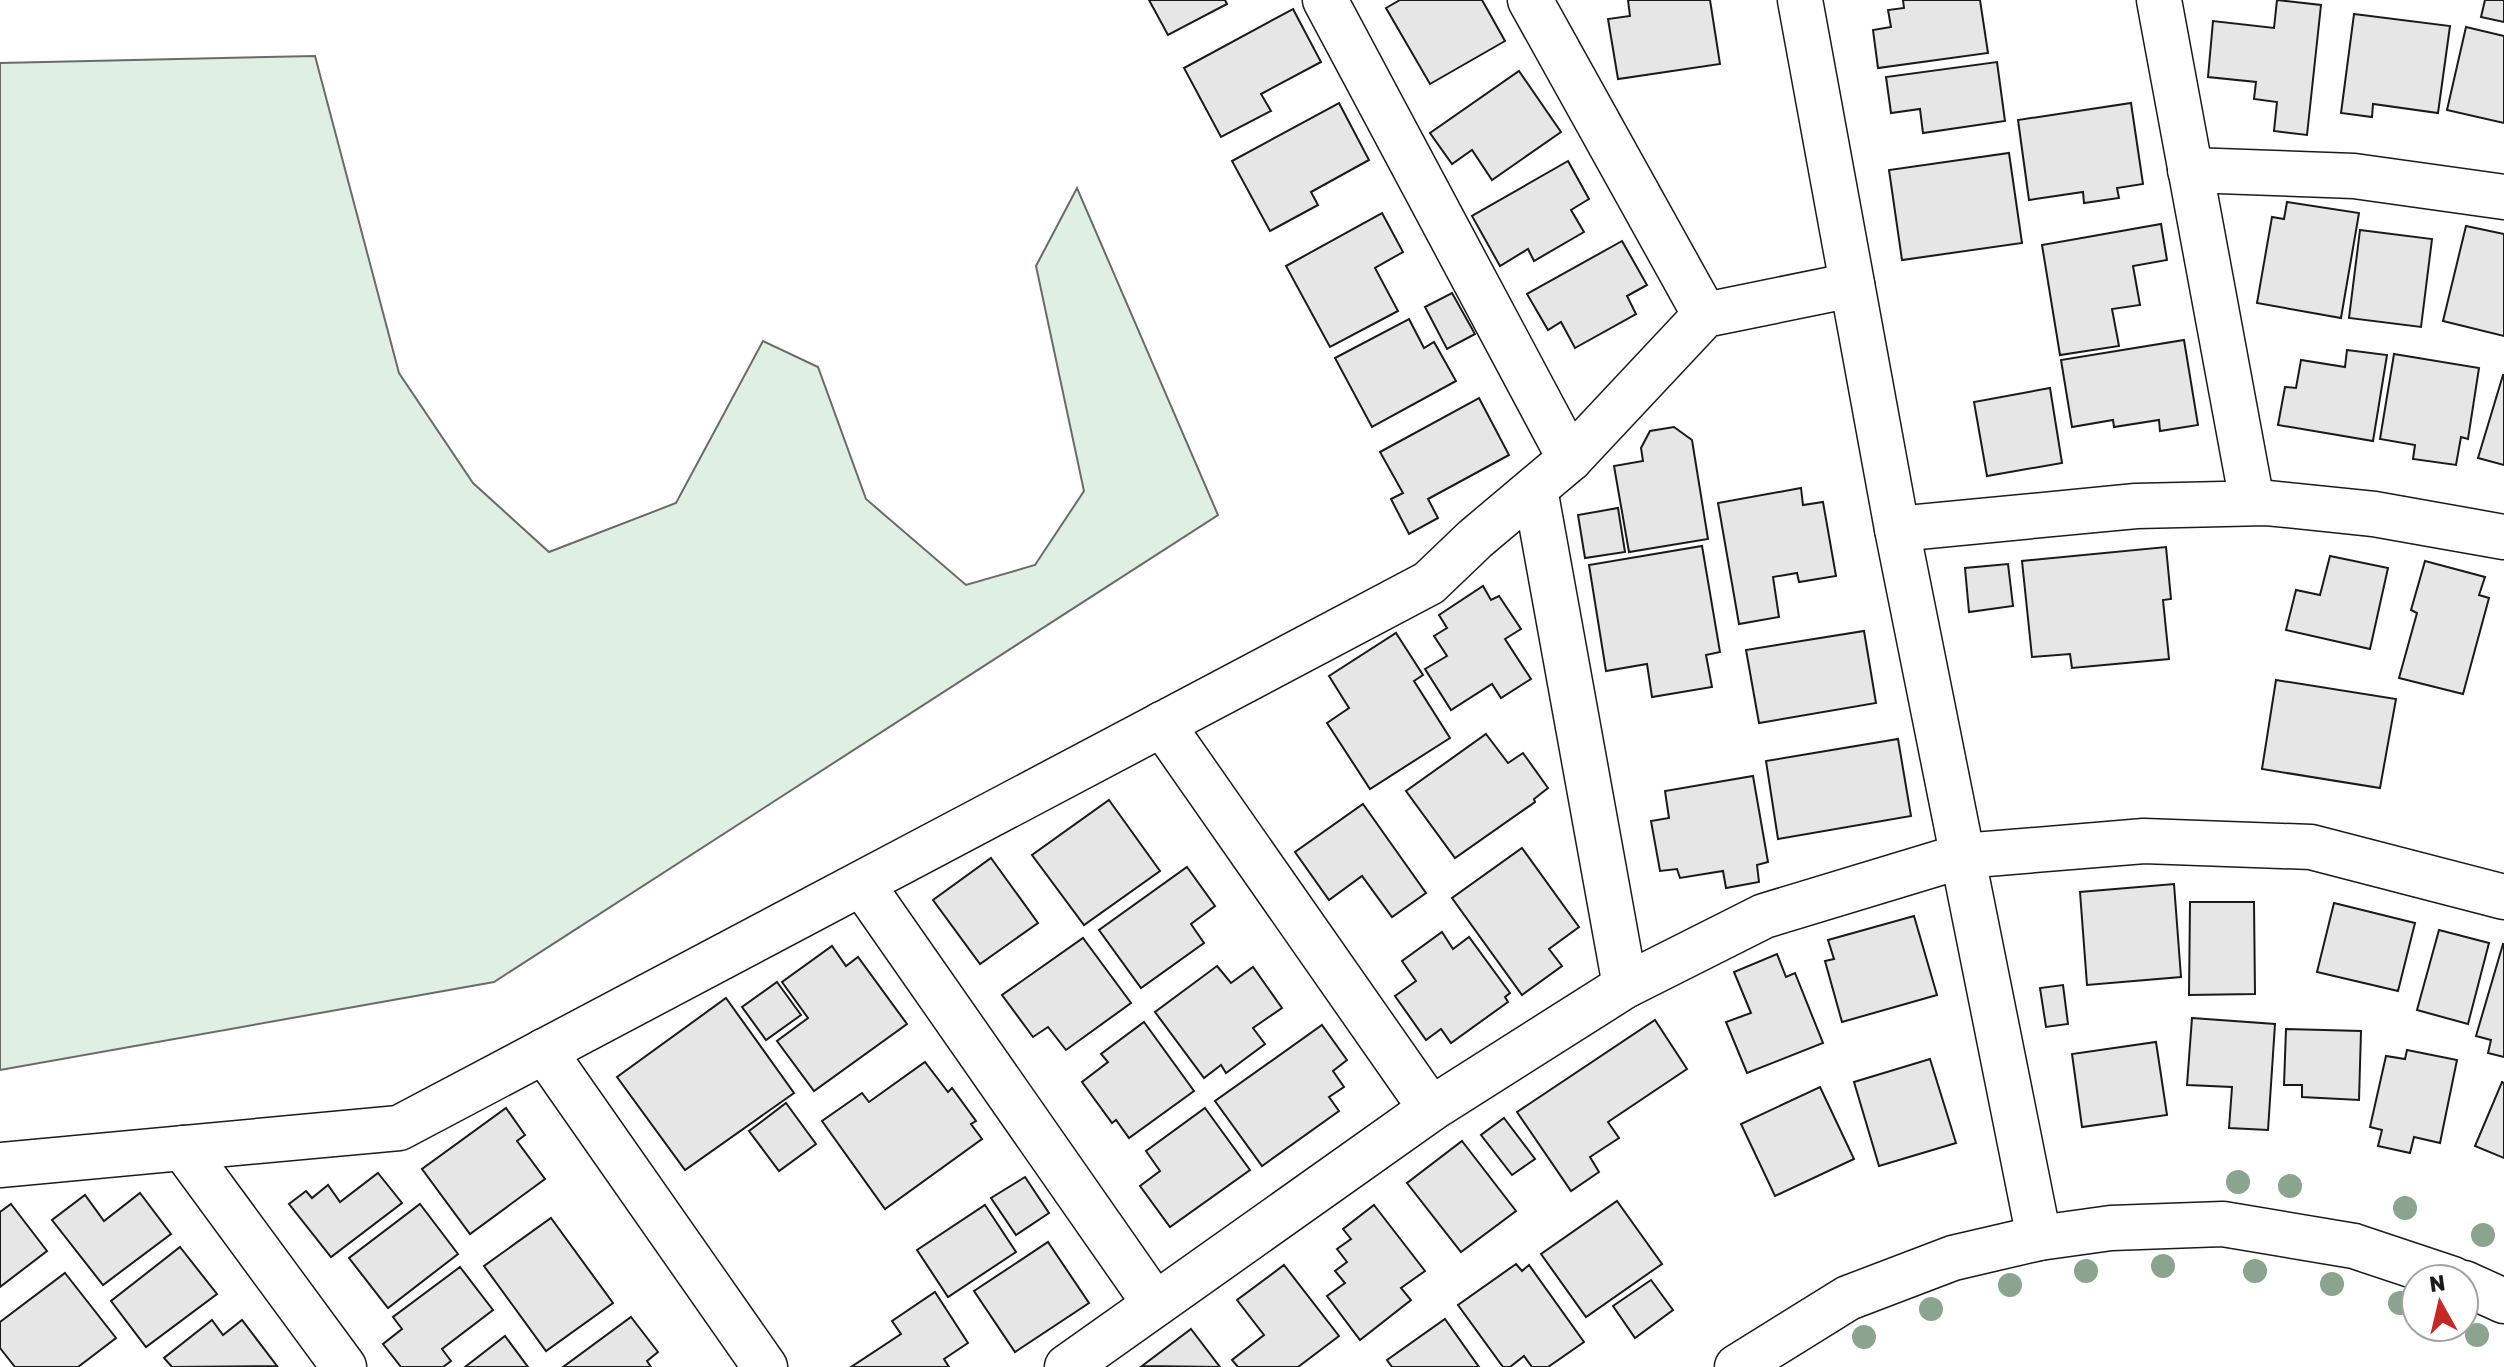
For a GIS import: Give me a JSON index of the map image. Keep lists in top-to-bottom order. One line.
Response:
{"north":"top"}
